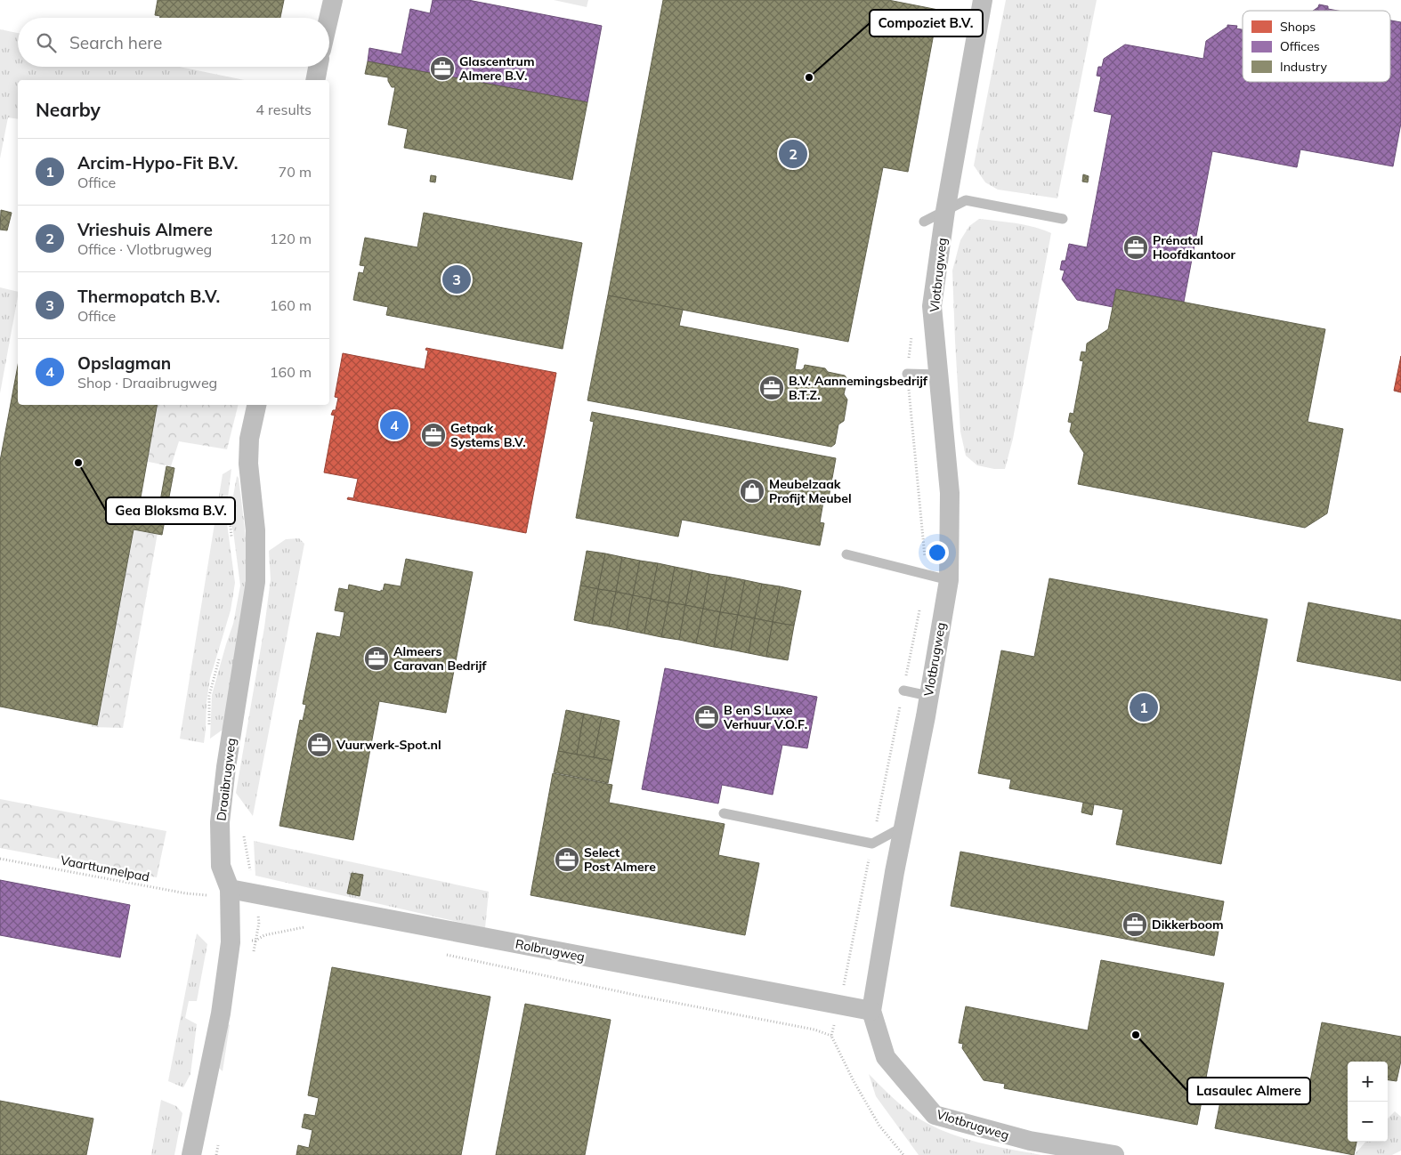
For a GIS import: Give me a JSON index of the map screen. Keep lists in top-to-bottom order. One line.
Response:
{"streets":{"street":["Vlotbrugweg","Draaibrugweg","Rolbrugweg"],"path":["Vaarttunnelpad"]},"crossings":[["Vlotbrugweg","Rolbrugweg"],["Draaibrugweg","Rolbrugweg"]],"places":{"office":["Glascentrum Almere B.V.","Prénatal Hoofdkantoor","B.V. Aannemingsbedrijf B.T.Z.","Getpak Systems B.V.","Almeers Caravan Bedrijf","B en S Luxe Verhuur V.O.F.","Vuurwerk-Spot.nl","Select Post Almere","Dikkerboom"],"other":["Compoziet B.V.","Gea Bloksma B.V.","Lasaulec Almere"],"shop":["Meubelzaak Profijt Meubel"]},"legend":["Shops","Offices","Industry"],"page":{"search":"Search here","heading":["Nearby","4 results"],"pins":["2","3","4","1"],"list":[{"mark":"1","name":"Arcim-Hypo-Fit B.V.","note":"Office","value":"70 m"},{"mark":"2","name":"Vrieshuis Almere","note":"Office · Vlotbrugweg","value":"120 m"},{"mark":"3","name":"Thermopatch B.V.","note":"Office","value":"160 m"},{"mark":"4","name":"Opslagman","note":"Shop · Draaibrugweg","value":"160 m"}],"map_buttons":["+","−"]}}
